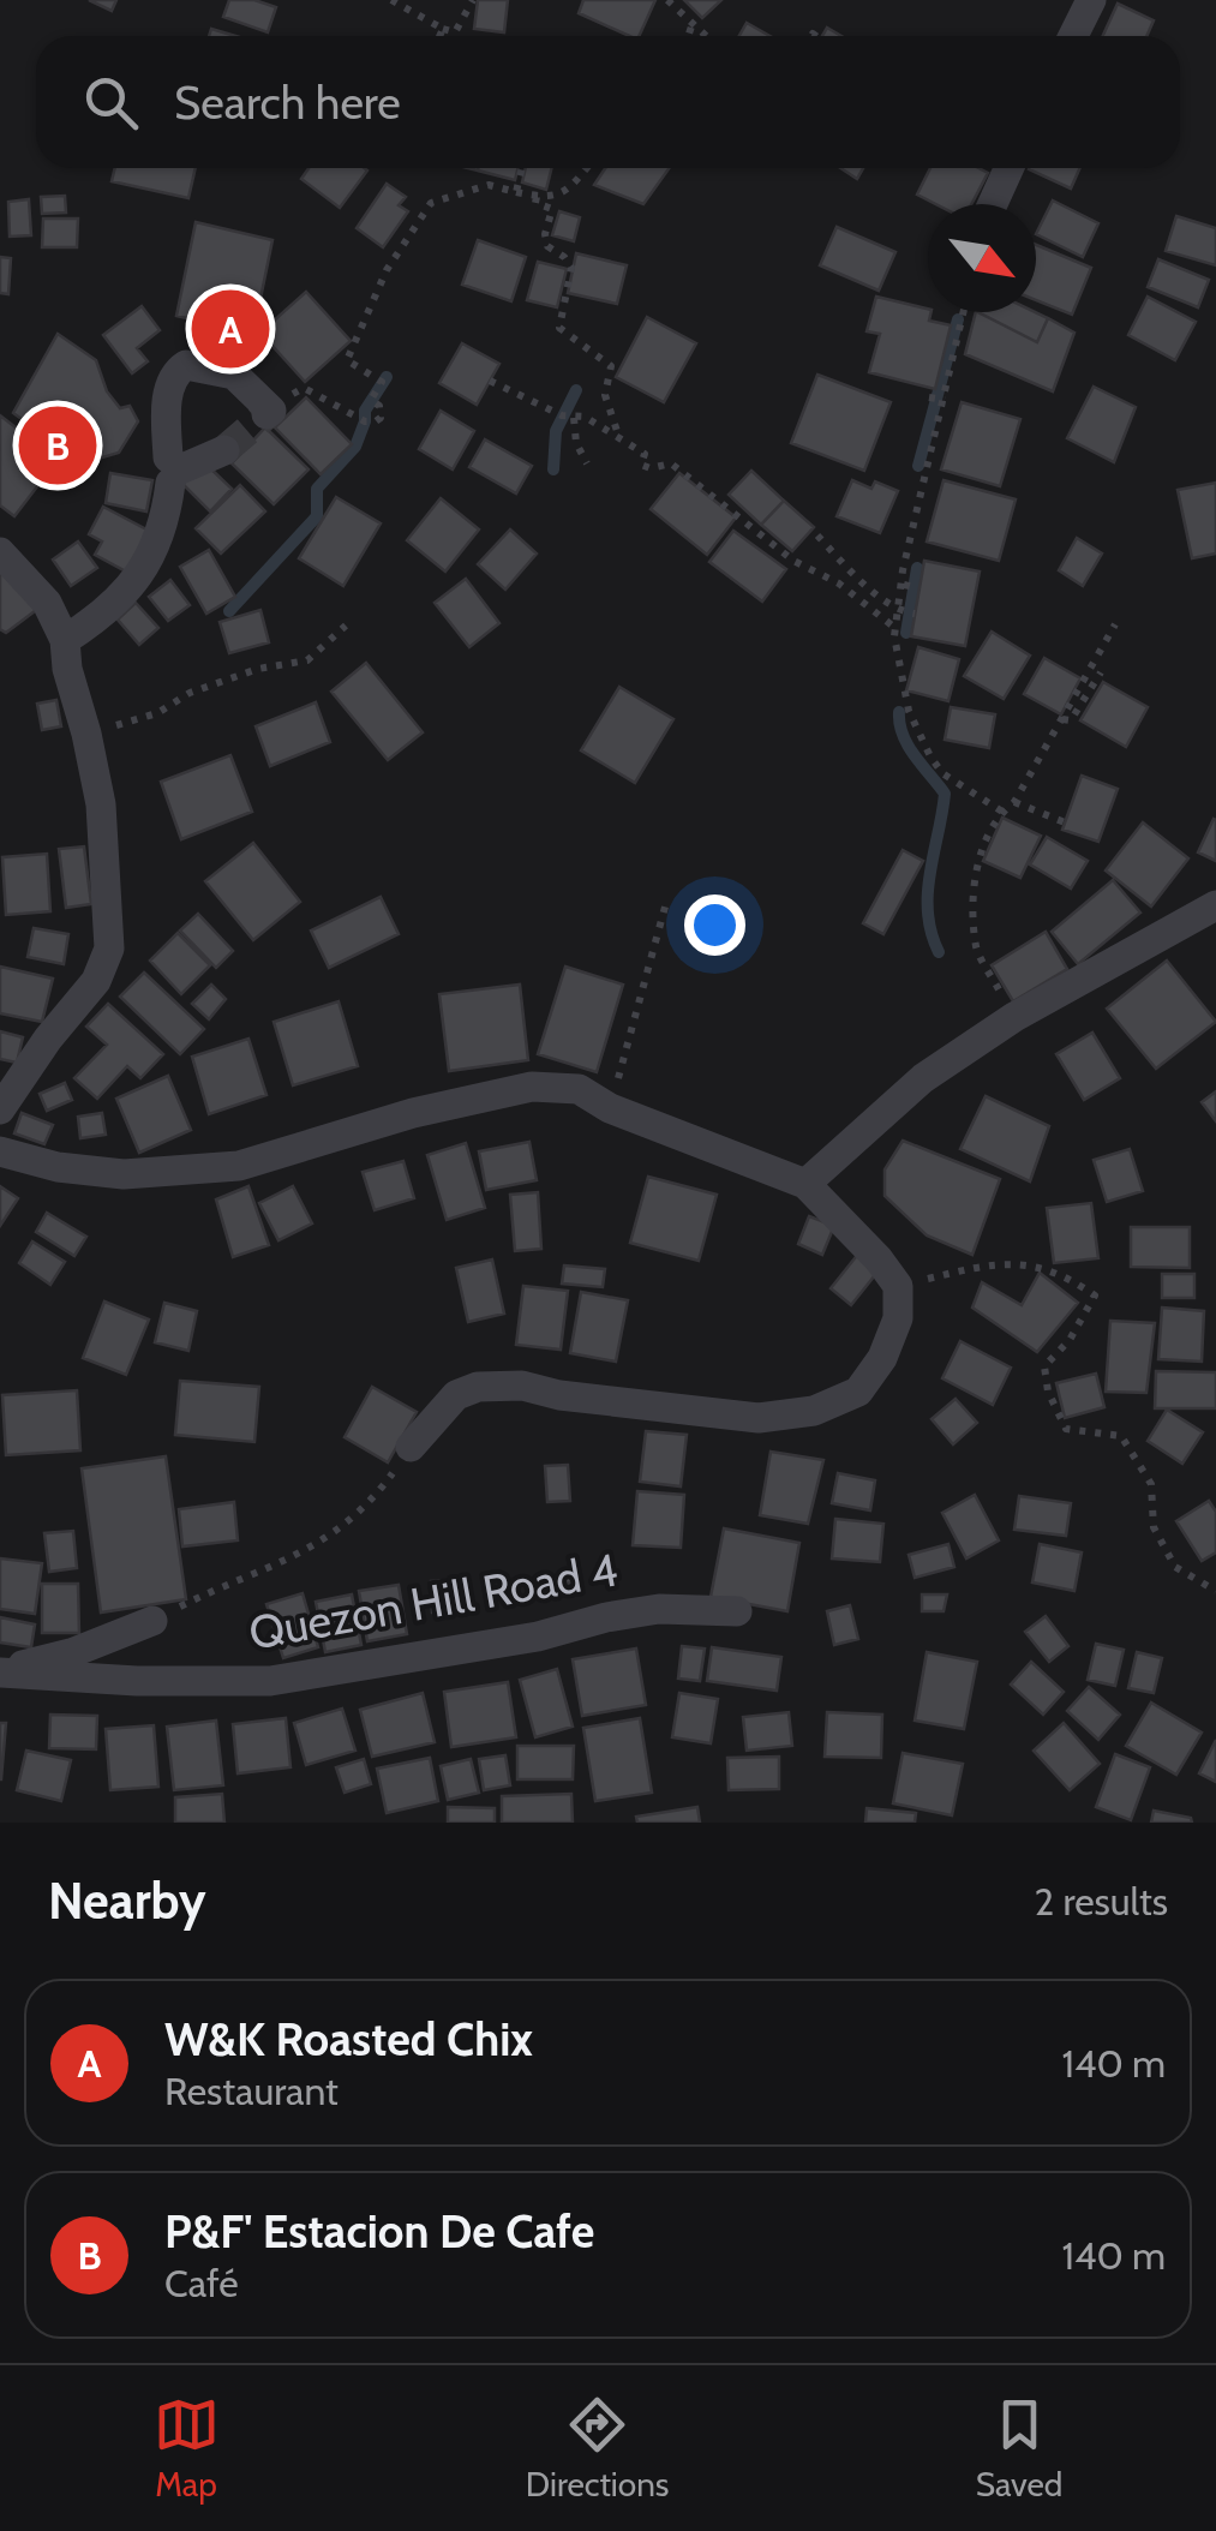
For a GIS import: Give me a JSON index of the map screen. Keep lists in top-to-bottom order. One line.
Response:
{"streets":{"street":["Quezon Hill Road 4"]},"north":"bottom right","page":{"search":"Search here","pins":["A","B"],"heading":["Nearby","2 results"],"list":[{"mark":"A","name":"W&K Roasted Chix","note":"Restaurant","value":"140 m"},{"mark":"B","name":"P&F' Estacion De Cafe","note":"Café","value":"140 m"}],"nav":["Map","Directions","Saved"]}}
